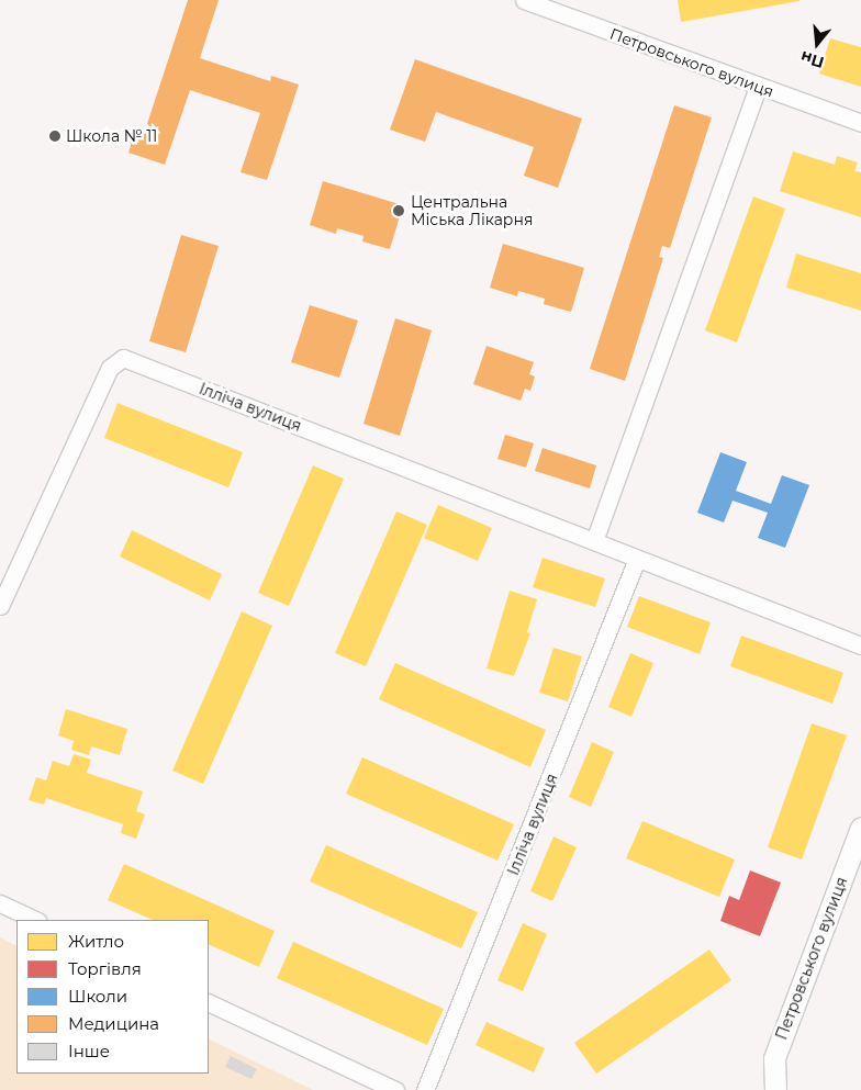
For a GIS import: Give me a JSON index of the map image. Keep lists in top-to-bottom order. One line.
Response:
{"streets":{"main road":["Петровського вулиця"],"street":["Ілліча вулиця"]},"places":["Школа № 11","Центральна Міська Лікарня"],"legend":["Житло","Торгівля","Школи","Медицина","Інше"],"north":"bottom"}
